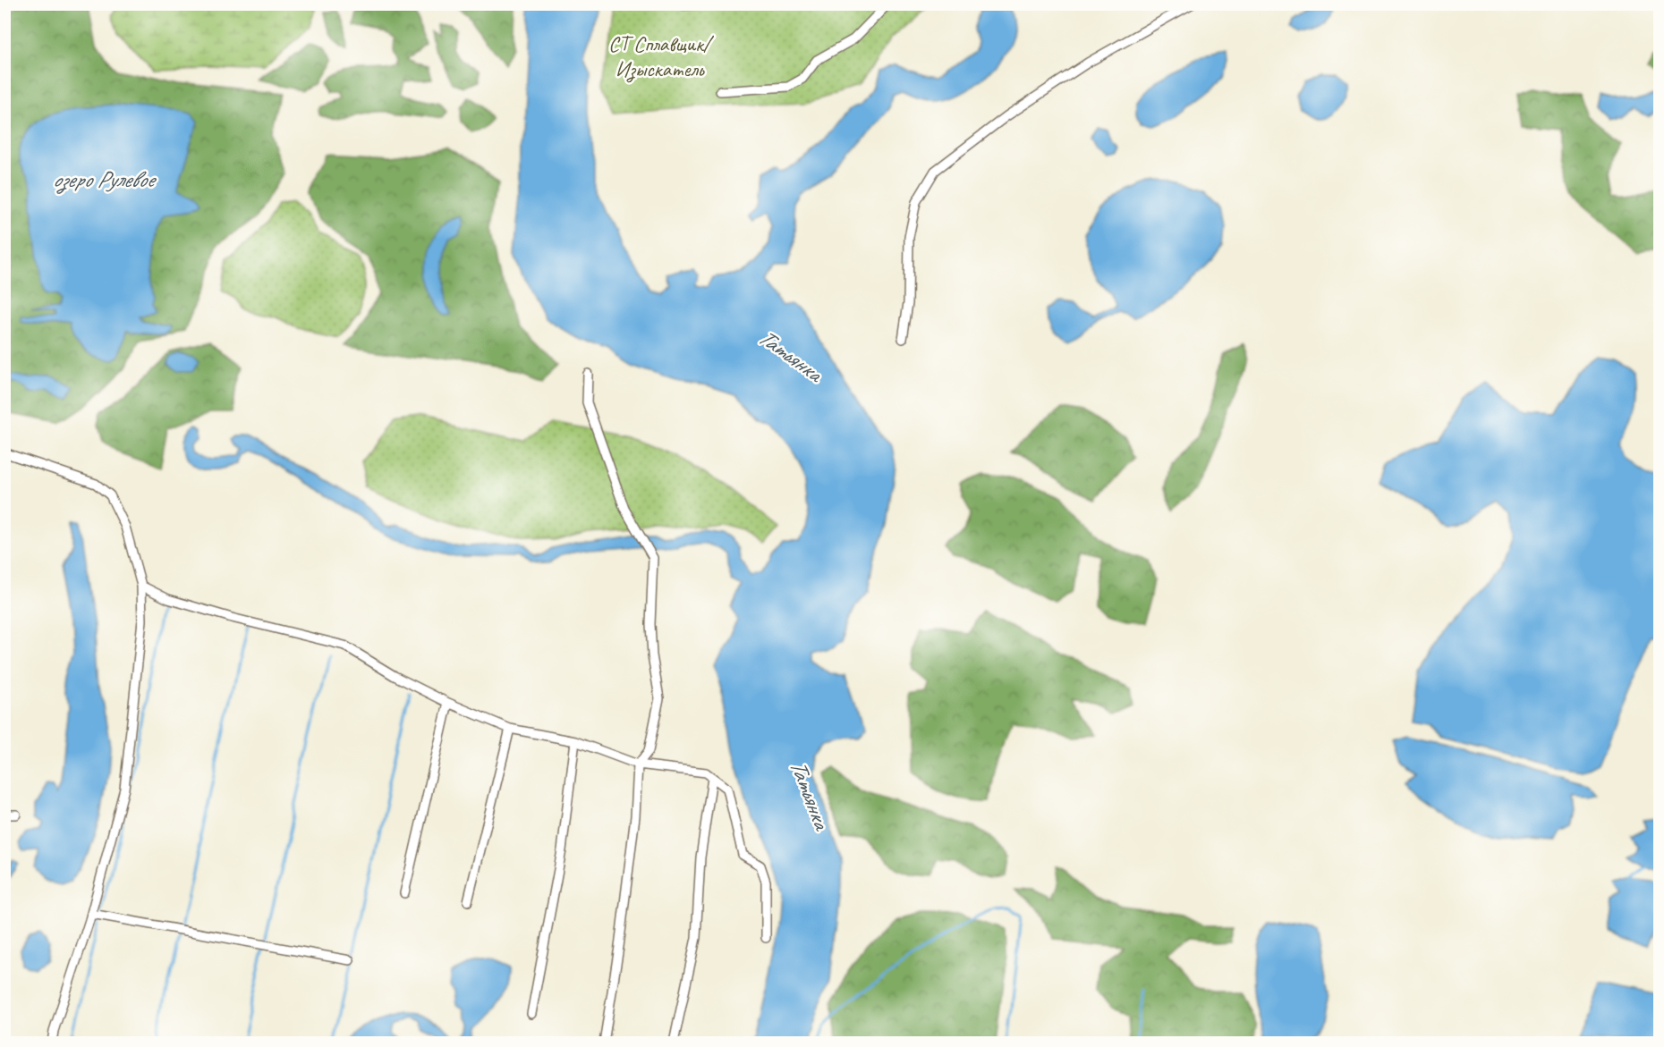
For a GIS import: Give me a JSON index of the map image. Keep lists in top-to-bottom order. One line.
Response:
{"water":["озеро Рулевое","Татьянка"],"parks":["СТ Сплавщик/ Изыскатель"]}
